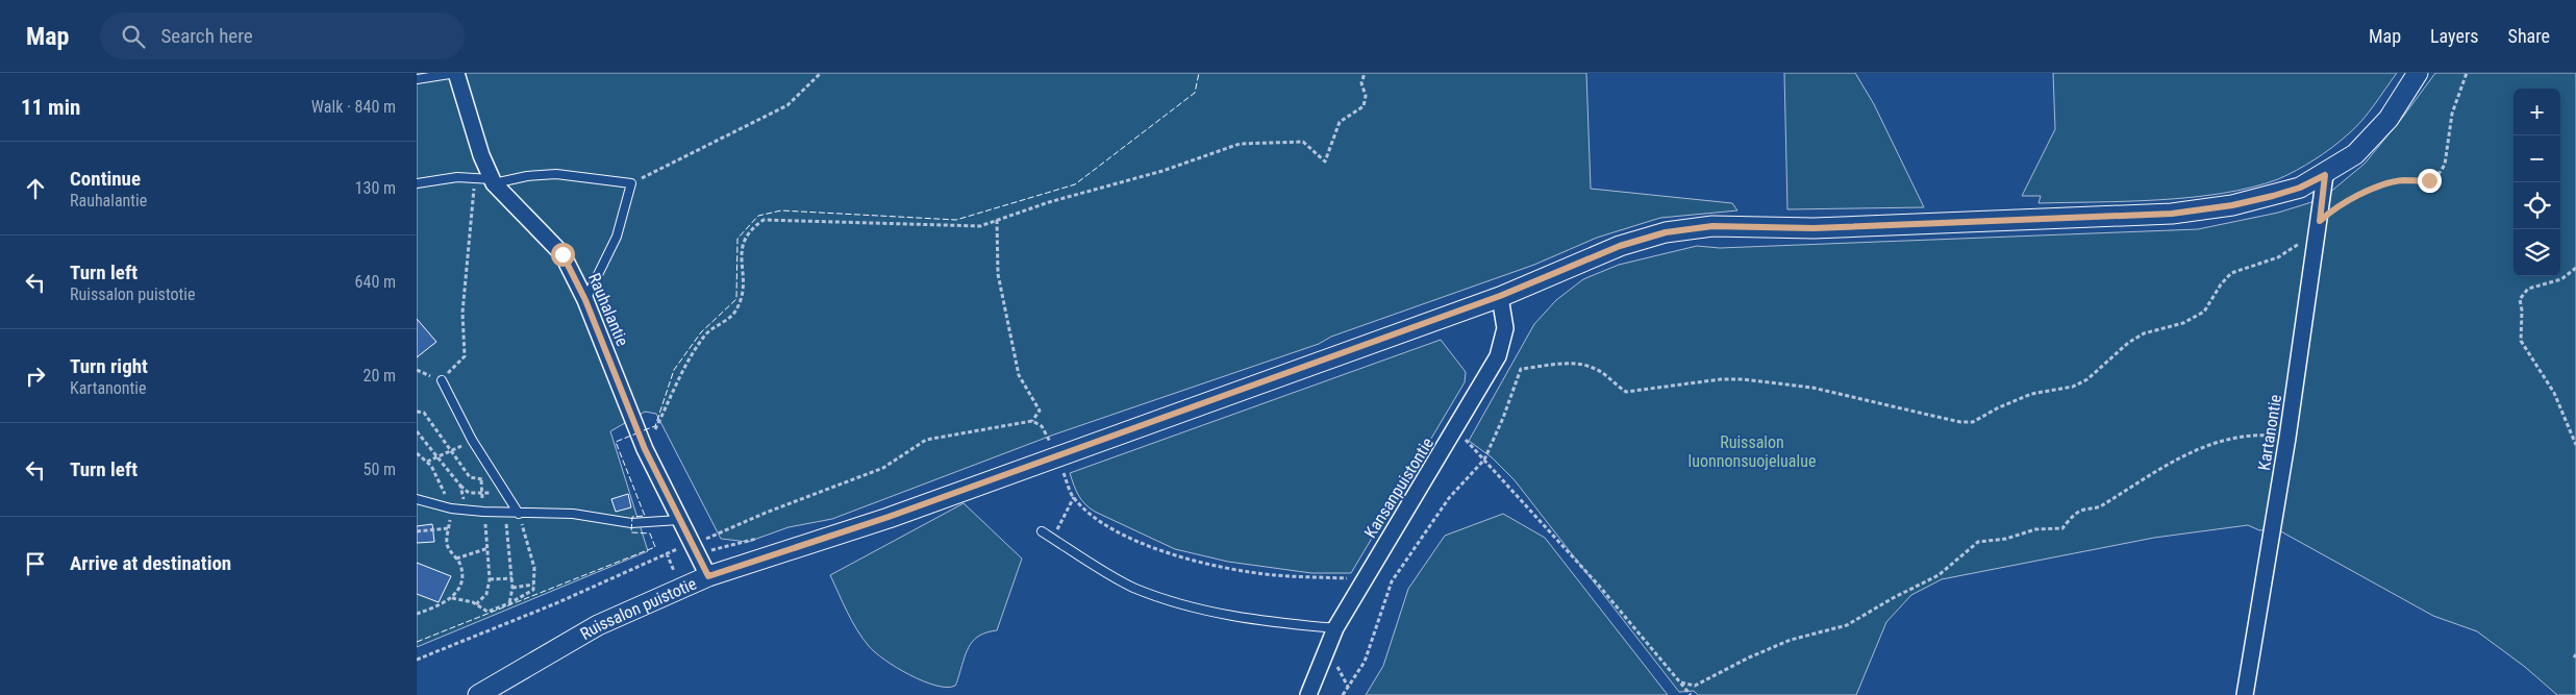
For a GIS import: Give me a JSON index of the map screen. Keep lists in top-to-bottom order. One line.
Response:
{"streets":{"street":["Rauhalantie","Kartanontie","Kansanpuistontie","Ruissalon puistotie"]},"crossings":[["Rauhalantie","Ruissalon puistotie"],["Kartanontie","Ruissalon puistotie"],["Kansanpuistontie","Ruissalon puistotie"]],"parks":["Ruissalon luonnonsuojelualue"],"page":{"header":"Map","search":"Search here","nav":["Map","Layers","Share"],"heading":["11 min","Walk · 840 m"],"map_buttons":["+","−"],"list":[["Continue","Rauhalantie","130 m"],["Turn left","Ruissalon puistotie","640 m"],["Turn right","Kartanontie","20 m"],["Turn left","50 m"],"Arrive at destination"]}}
